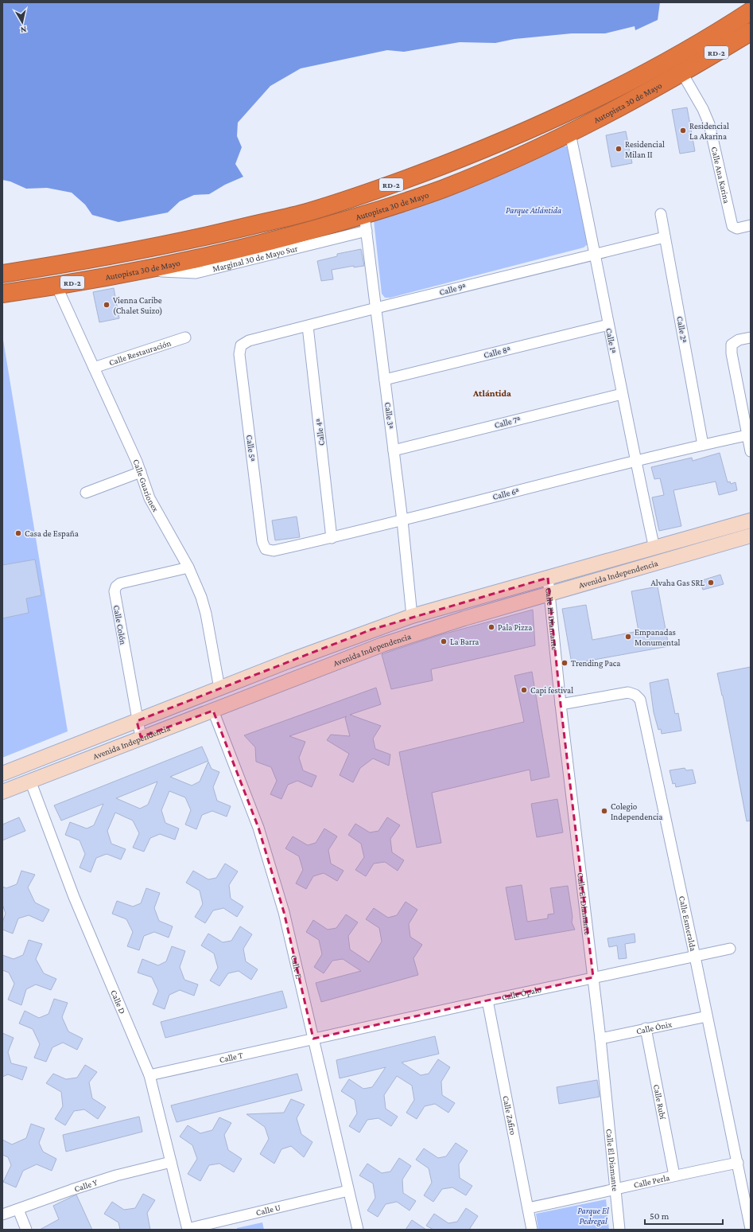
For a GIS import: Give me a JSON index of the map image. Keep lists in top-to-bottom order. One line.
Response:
{"streets":{"highway":["RD-2","Autopista 30 de Mayo"],"main road":["Avenida Independencia"],"street":["Calle Ana Karina","Calle 9ª","Calle 2ª","Calle 1ª","Calle 8ª","Calle Restauración","Calle 3ª","Calle 7ª","Calle 4ª","Calle 5ª","Calle Guarionex","Calle 6ª","Calle El Diamante","Calle Colón","Calle Esmeralda","Calle E","Calle Ópalo","Calle D","Calle Ónix","Calle T","Calle Rubí","Calle Zafiro","Calle Perla","Calle Y","Calle U"]},"crossings":[["Autopista 30 de Mayo","Calle Ana Karina"],["Autopista 30 de Mayo","Calle 1ª"],["Autopista 30 de Mayo","Calle 3ª"],["Autopista 30 de Mayo","Calle Guarionex"],["Calle 9ª","Calle 2ª"],["Calle 9ª","Calle 1ª"],["Calle 9ª","Calle 3ª"],["Calle 9ª","Calle 4ª"],["Calle 9ª","Calle 5ª"],["Calle 2ª","Calle 6ª"],["Calle 1ª","Calle 8ª"],["Calle 1ª","Calle 7ª"],["Calle 1ª","Calle 6ª"],["Calle 1ª","Avenida Independencia"],["Calle 8ª","Calle 3ª"],["Calle Restauración","Calle Guarionex"],["Calle 3ª","Calle 7ª"],["Calle 3ª","Calle 6ª"],["Calle 3ª","Avenida Independencia"],["Calle 4ª","Calle 6ª"],["Calle 5ª","Calle 6ª"],["Calle Guarionex","Avenida Independencia"],["Calle Guarionex","Calle Colón"],["Avenida Independencia","Calle El Diamante"],["Avenida Independencia","Calle Colón"],["Avenida Independencia","Calle E"],["Avenida Independencia","Calle D"],["Calle El Diamante","Calle Esmeralda"],["Calle El Diamante","Calle Ópalo"],["Calle El Diamante","Calle Ónix"],["Calle El Diamante","Calle Perla"],["Calle Esmeralda","Calle Ópalo"],["Calle Esmeralda","Calle Ónix"],["Calle Esmeralda","Calle Perla"],["Calle E","Calle Ópalo"],["Calle E","Calle T"],["Calle E","Calle U"],["Calle Ópalo","Calle T"],["Calle Ópalo","Calle Zafiro"],["Calle D","Calle T"],["Calle D","Calle Y"],["Calle D","Calle U"],["Calle Ónix","Calle Rubí"],["Calle Rubí","Calle Perla"],["Calle Zafiro","Calle Perla"]],"districts":["Atlántida"],"parks":["Parque Atlántida","Parque El Pedregal"],"places":["Residencial La Akarina","Residencial Milan II","Vienna Caribe (Chalet Suizo)","Casa de España","Alvaha Gas SRL","Pala Pizza","Empanadas Monumental","La Barra","Trending Paca","Capi festival","Colegio Independencia"],"scale_bar":"50 m","north":"bottom"}
